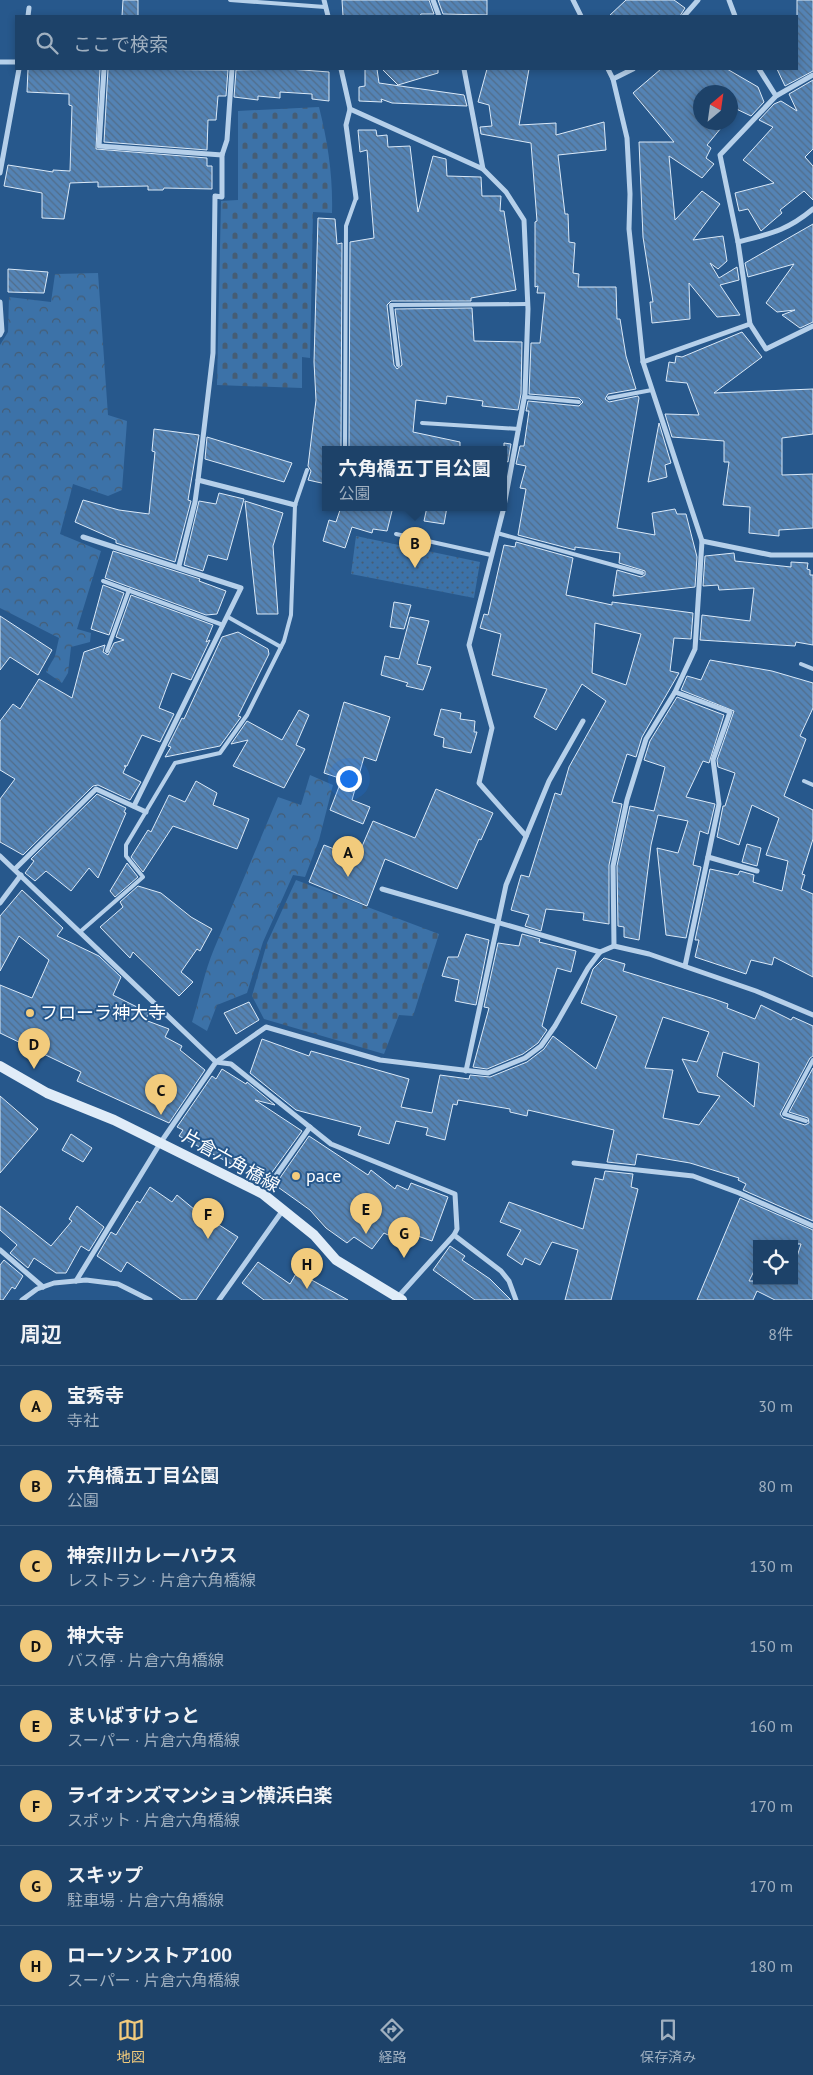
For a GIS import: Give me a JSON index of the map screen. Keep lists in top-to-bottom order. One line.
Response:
{"streets":{"street":["片倉六角橋線"]},"places":["フローラ神大寺","pace"],"north":"top right","page":{"search":"ここで検索","popup":["六角橋五丁目公園","公園"],"pins":["B","A","D","C","E","F","G","H"],"heading":["周辺","8件"],"list":[{"mark":"A","name":"宝秀寺","note":"寺社","value":"30 m"},{"mark":"B","name":"六角橋五丁目公園","note":"公園","value":"80 m"},{"mark":"C","name":"神奈川カレーハウス","note":"レストラン · 片倉六角橋線","value":"130 m"},{"mark":"D","name":"神大寺","note":"バス停 · 片倉六角橋線","value":"150 m"},{"mark":"E","name":"まいばすけっと","note":"スーパー · 片倉六角橋線","value":"160 m"},{"mark":"F","name":"ライオンズマンション横浜白楽","note":"スポット · 片倉六角橋線","value":"170 m"},{"mark":"G","name":"スキップ","note":"駐車場 · 片倉六角橋線","value":"170 m"},{"mark":"H","name":"ローソンストア100","note":"スーパー · 片倉六角橋線","value":"180 m"}],"nav":["地図","経路","保存済み"]}}
